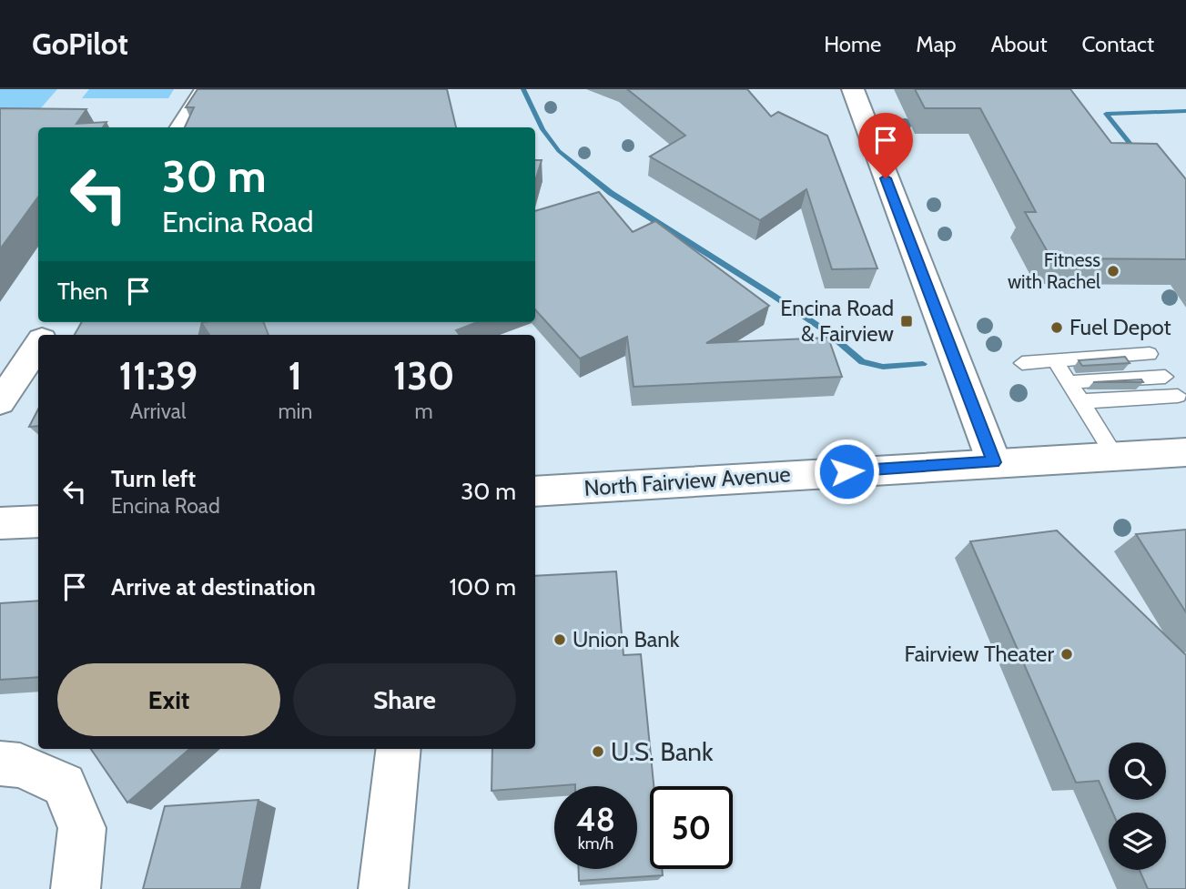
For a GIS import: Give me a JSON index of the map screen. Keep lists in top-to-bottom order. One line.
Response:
{"streets":{"street":["North Fairview Avenue"]},"places":{"other":["Fitness with Rachel","Fuel Depot","Union Bank","Fairview Theater","U.S. Bank"],"transit":["Encina Road & Fairview"]},"page":{"header":"GoPilot","nav":["Home","Map","About","Contact"],"turn":["30 m","Encina Road"],"then":"Then","eta":["11:39","Arrival","1","min","130","m"],"list":[{"name":"Turn left","note":"Encina Road","value":"30 m"},{"name":"Arrive at destination","value":"100 m"}],"buttons":["Exit","Share"],"speed":"48 km/h","limit":"50"}}
